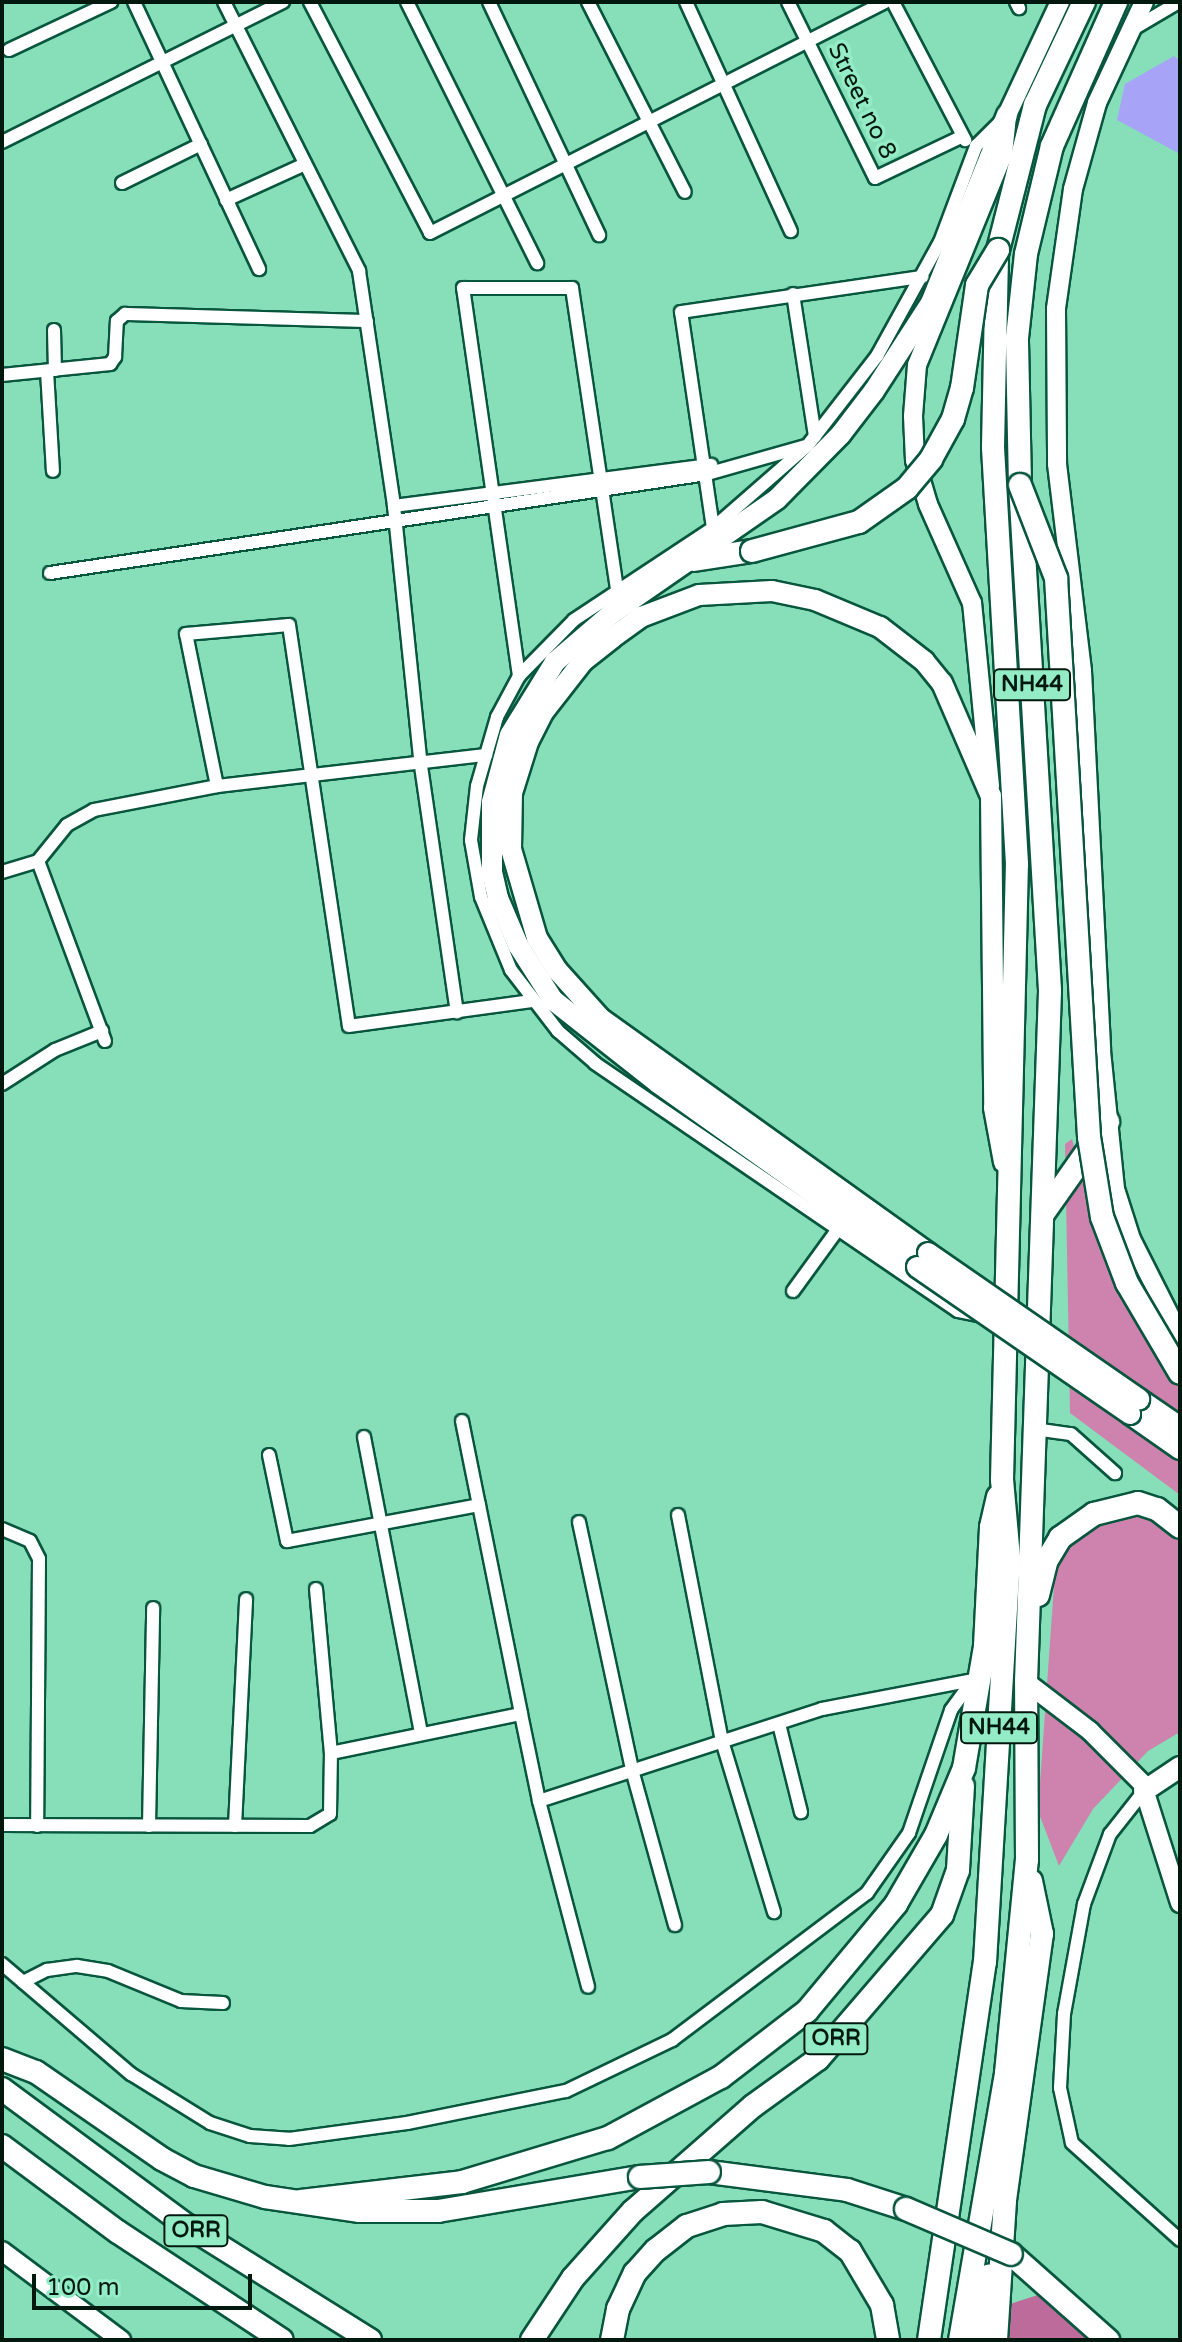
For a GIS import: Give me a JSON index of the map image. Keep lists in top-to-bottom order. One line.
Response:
{"streets":{"highway":["NH44","ORR"],"street":["Street no 8"]},"crossings":[["NH44","ORR"]],"scale_bar":"100 m"}
